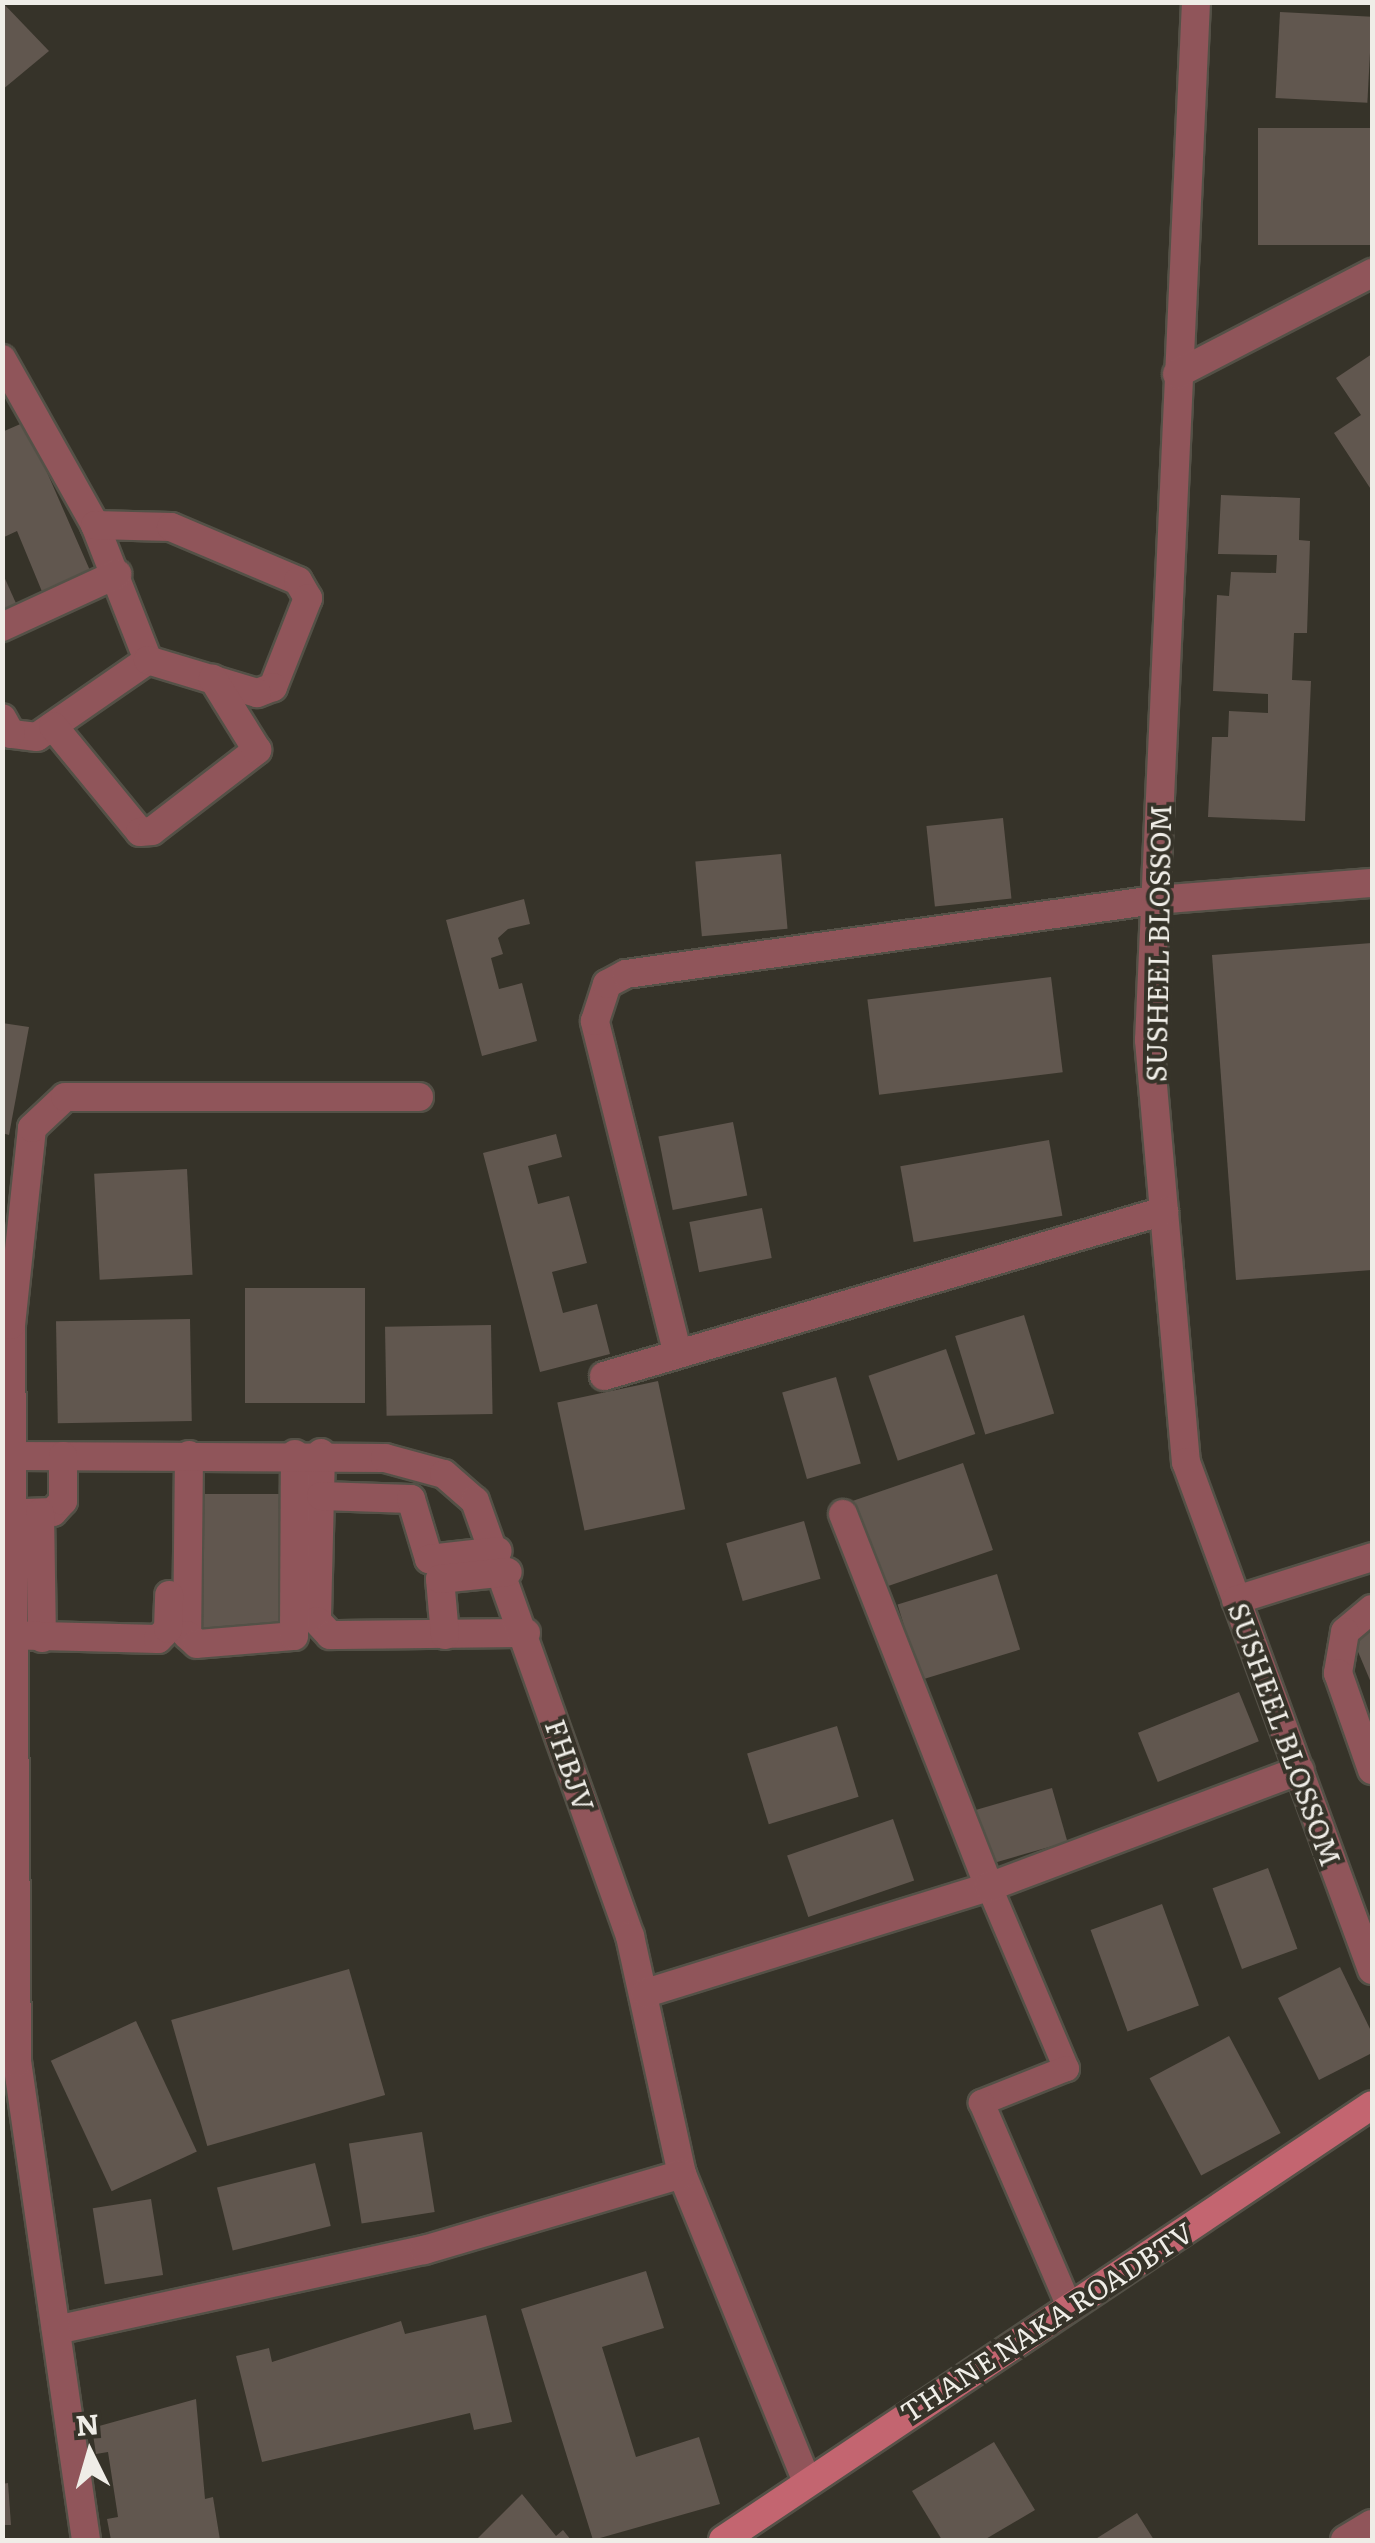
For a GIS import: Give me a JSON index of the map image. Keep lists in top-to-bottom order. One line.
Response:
{"streets":{"main road":["THANE NAKA ROADBTV"],"street":["SUSHEEL BLOSSOM","FHBJV"]},"crossings":[["FHBJV","THANE NAKA ROADBTV"]],"north":"top"}
